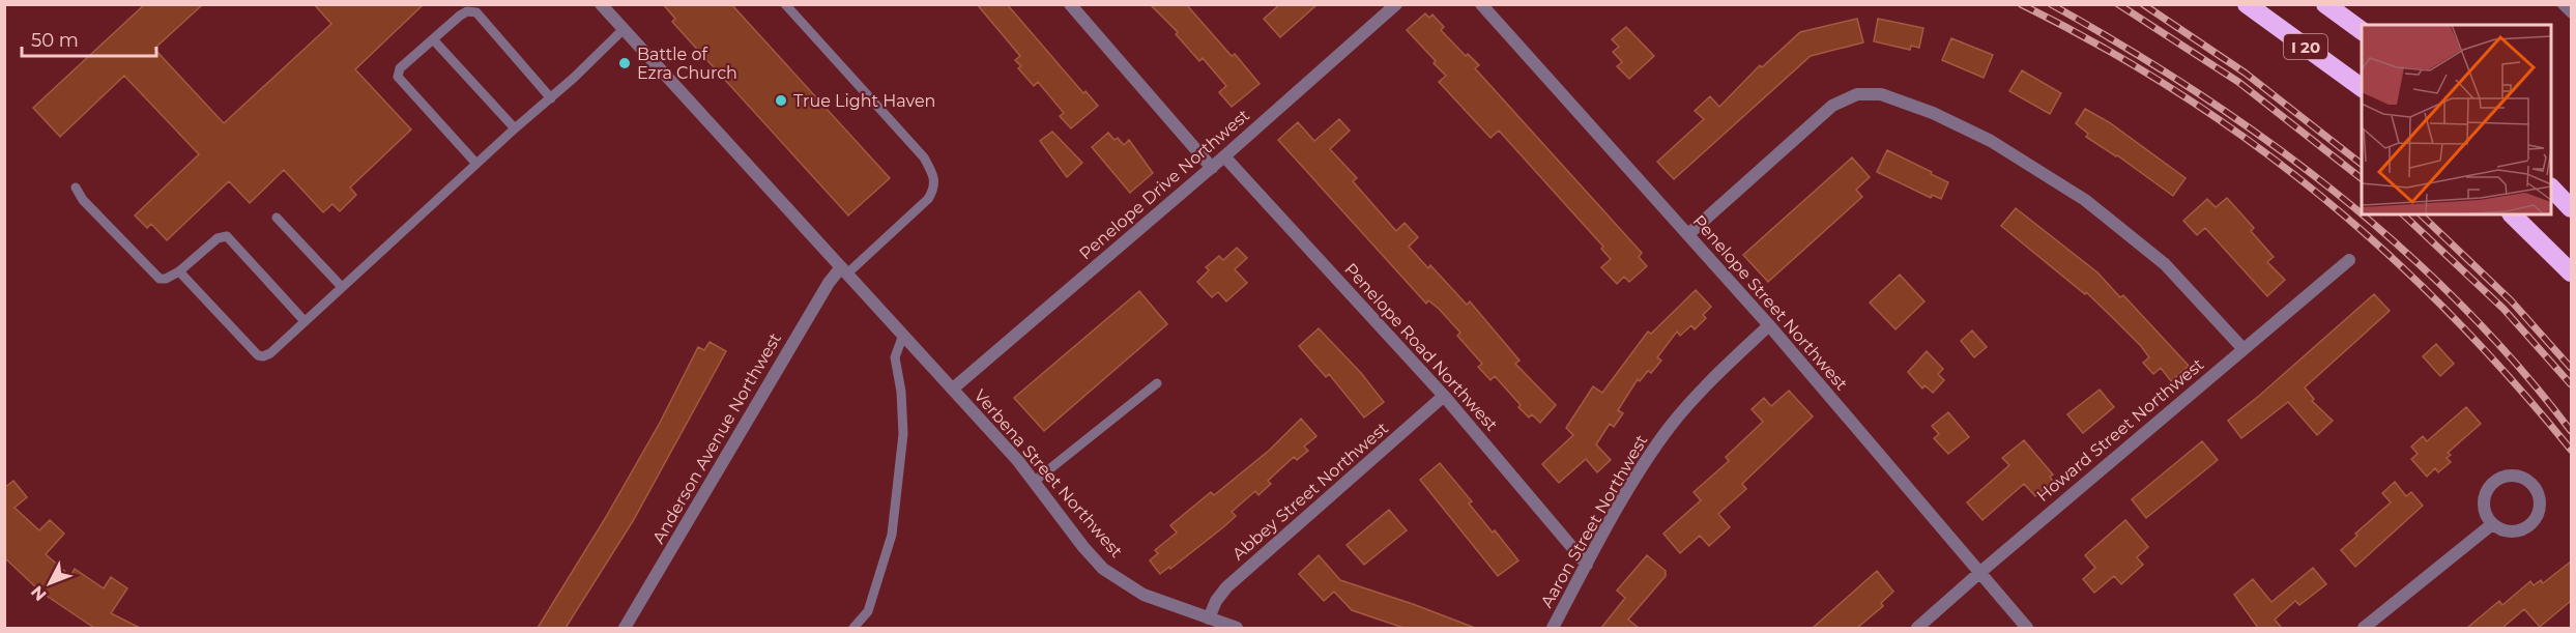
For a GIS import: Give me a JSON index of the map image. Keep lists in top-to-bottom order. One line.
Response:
{"streets":{"highway":["I 20"],"street":["Penelope Drive Northwest","Penelope Street Northwest","Penelope Road Northwest","Howard Street Northwest","Anderson Avenue Northwest","Verbena Street Northwest","Abbey Street Northwest","Aaron Street Northwest"]},"crossings":[["Penelope Drive Northwest","Penelope Road Northwest"],["Penelope Drive Northwest","Verbena Street Northwest"],["Penelope Street Northwest","Howard Street Northwest"],["Penelope Street Northwest","Aaron Street Northwest"],["Penelope Road Northwest","Abbey Street Northwest"],["Penelope Road Northwest","Aaron Street Northwest"],["Anderson Avenue Northwest","Verbena Street Northwest"],["Verbena Street Northwest","Abbey Street Northwest"]],"places":["Battle of Ezra Church","True Light Haven"],"scale_bar":"50 m","north":"bottom left"}
